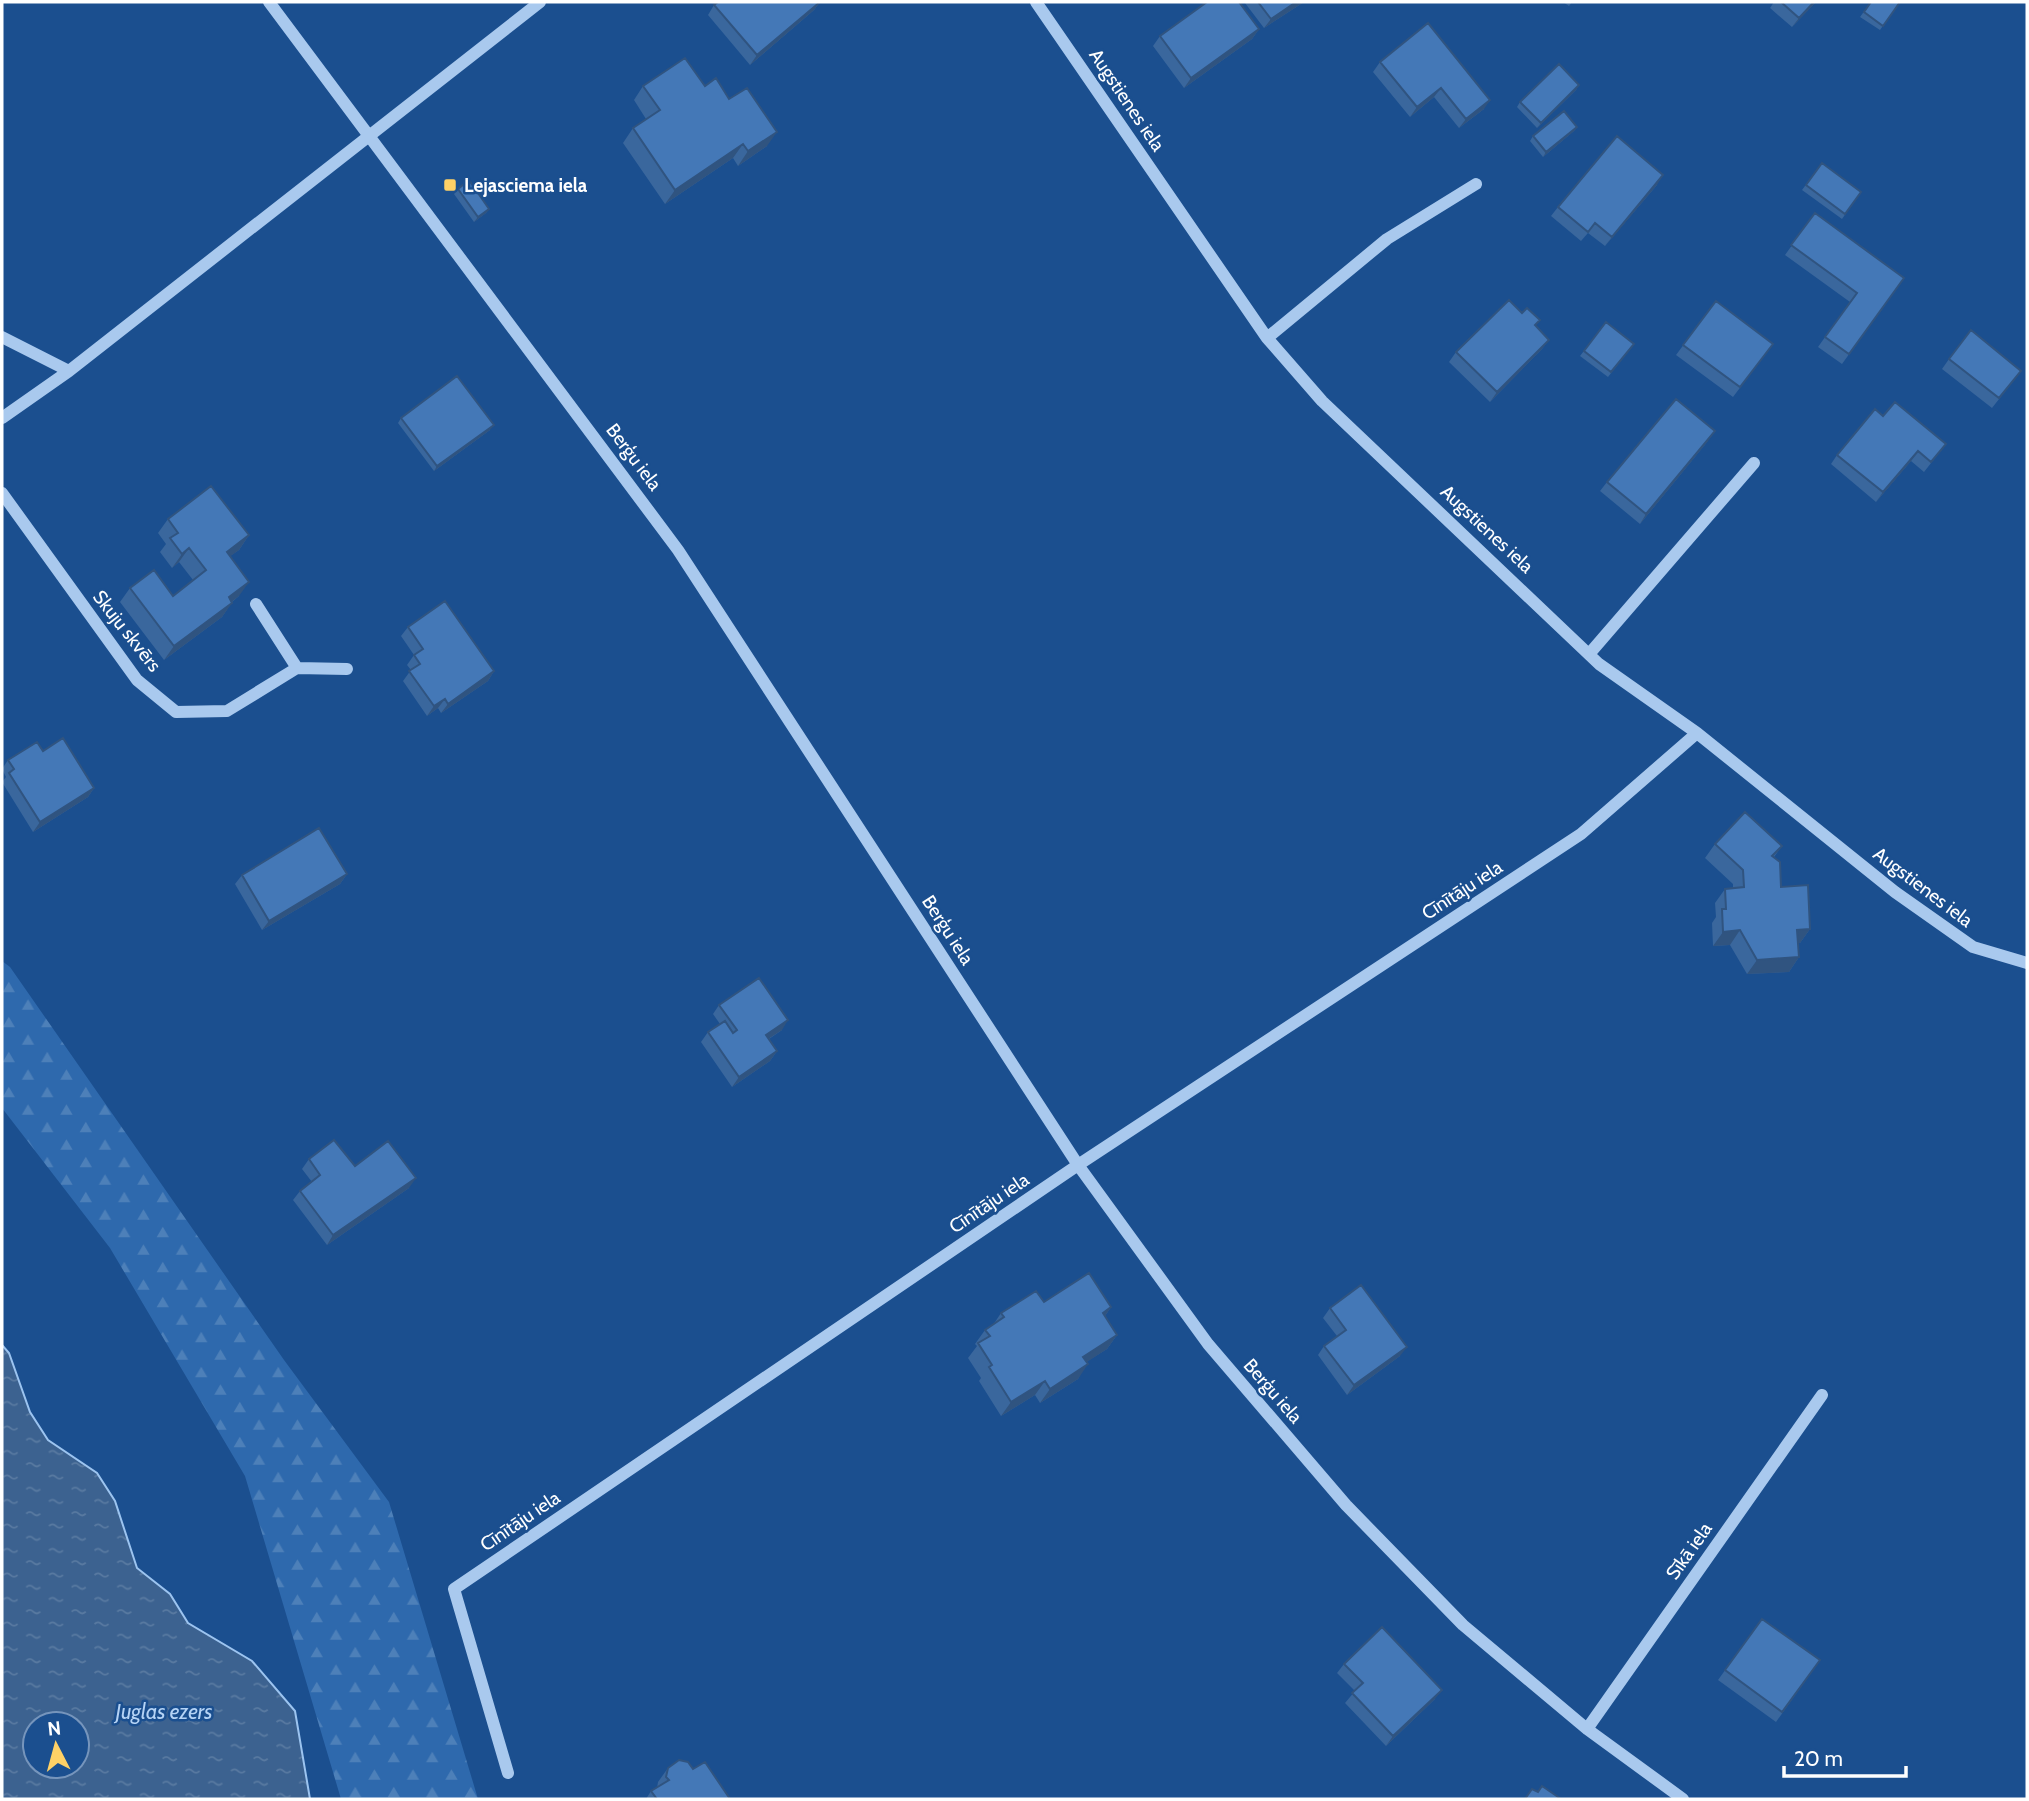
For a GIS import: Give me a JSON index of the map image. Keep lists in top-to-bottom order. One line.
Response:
{"streets":{"street":["Augstienes iela","Berģu iela","Skuju skvērs","Cīnītāju iela","Sīkā iela"]},"crossings":[["Augstienes iela","Cīnītāju iela"],["Berģu iela","Cīnītāju iela"],["Berģu iela","Sīkā iela"]],"water":["Juglas ezers"],"places":{"transit":["Lejasciema iela"]},"scale_bar":"20 m","north":"top"}
